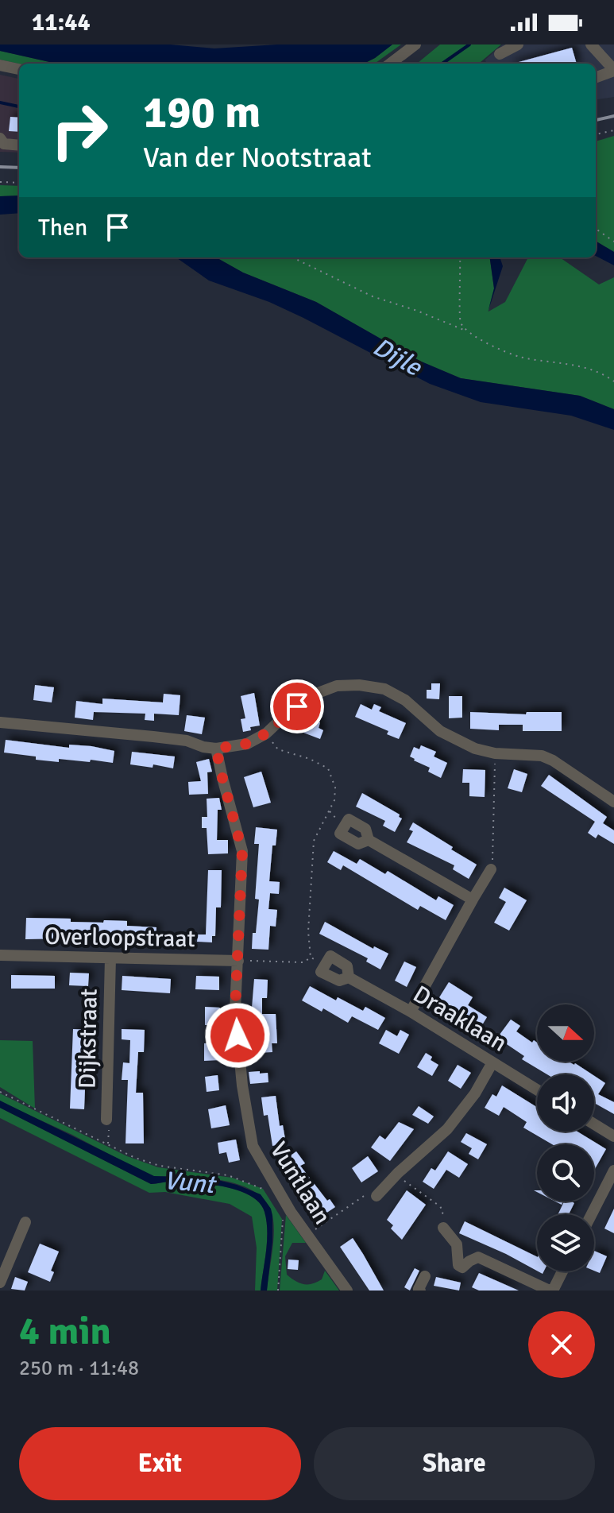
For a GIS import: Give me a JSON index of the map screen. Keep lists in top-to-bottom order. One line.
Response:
{"streets":{"street":["Overloopstraat","Draaklaan","Dijkstraat","Vuntlaan"]},"crossings":[["Overloopstraat","Dijkstraat"],["Overloopstraat","Vuntlaan"]],"water":["Dijle","Vunt"],"north":"right","page":{"status":"11:44","turn":["190 m","Van der Nootstraat"],"then":"Then","heading":["4 min","250 m · 11:48"],"buttons":["Exit","Share"]}}
